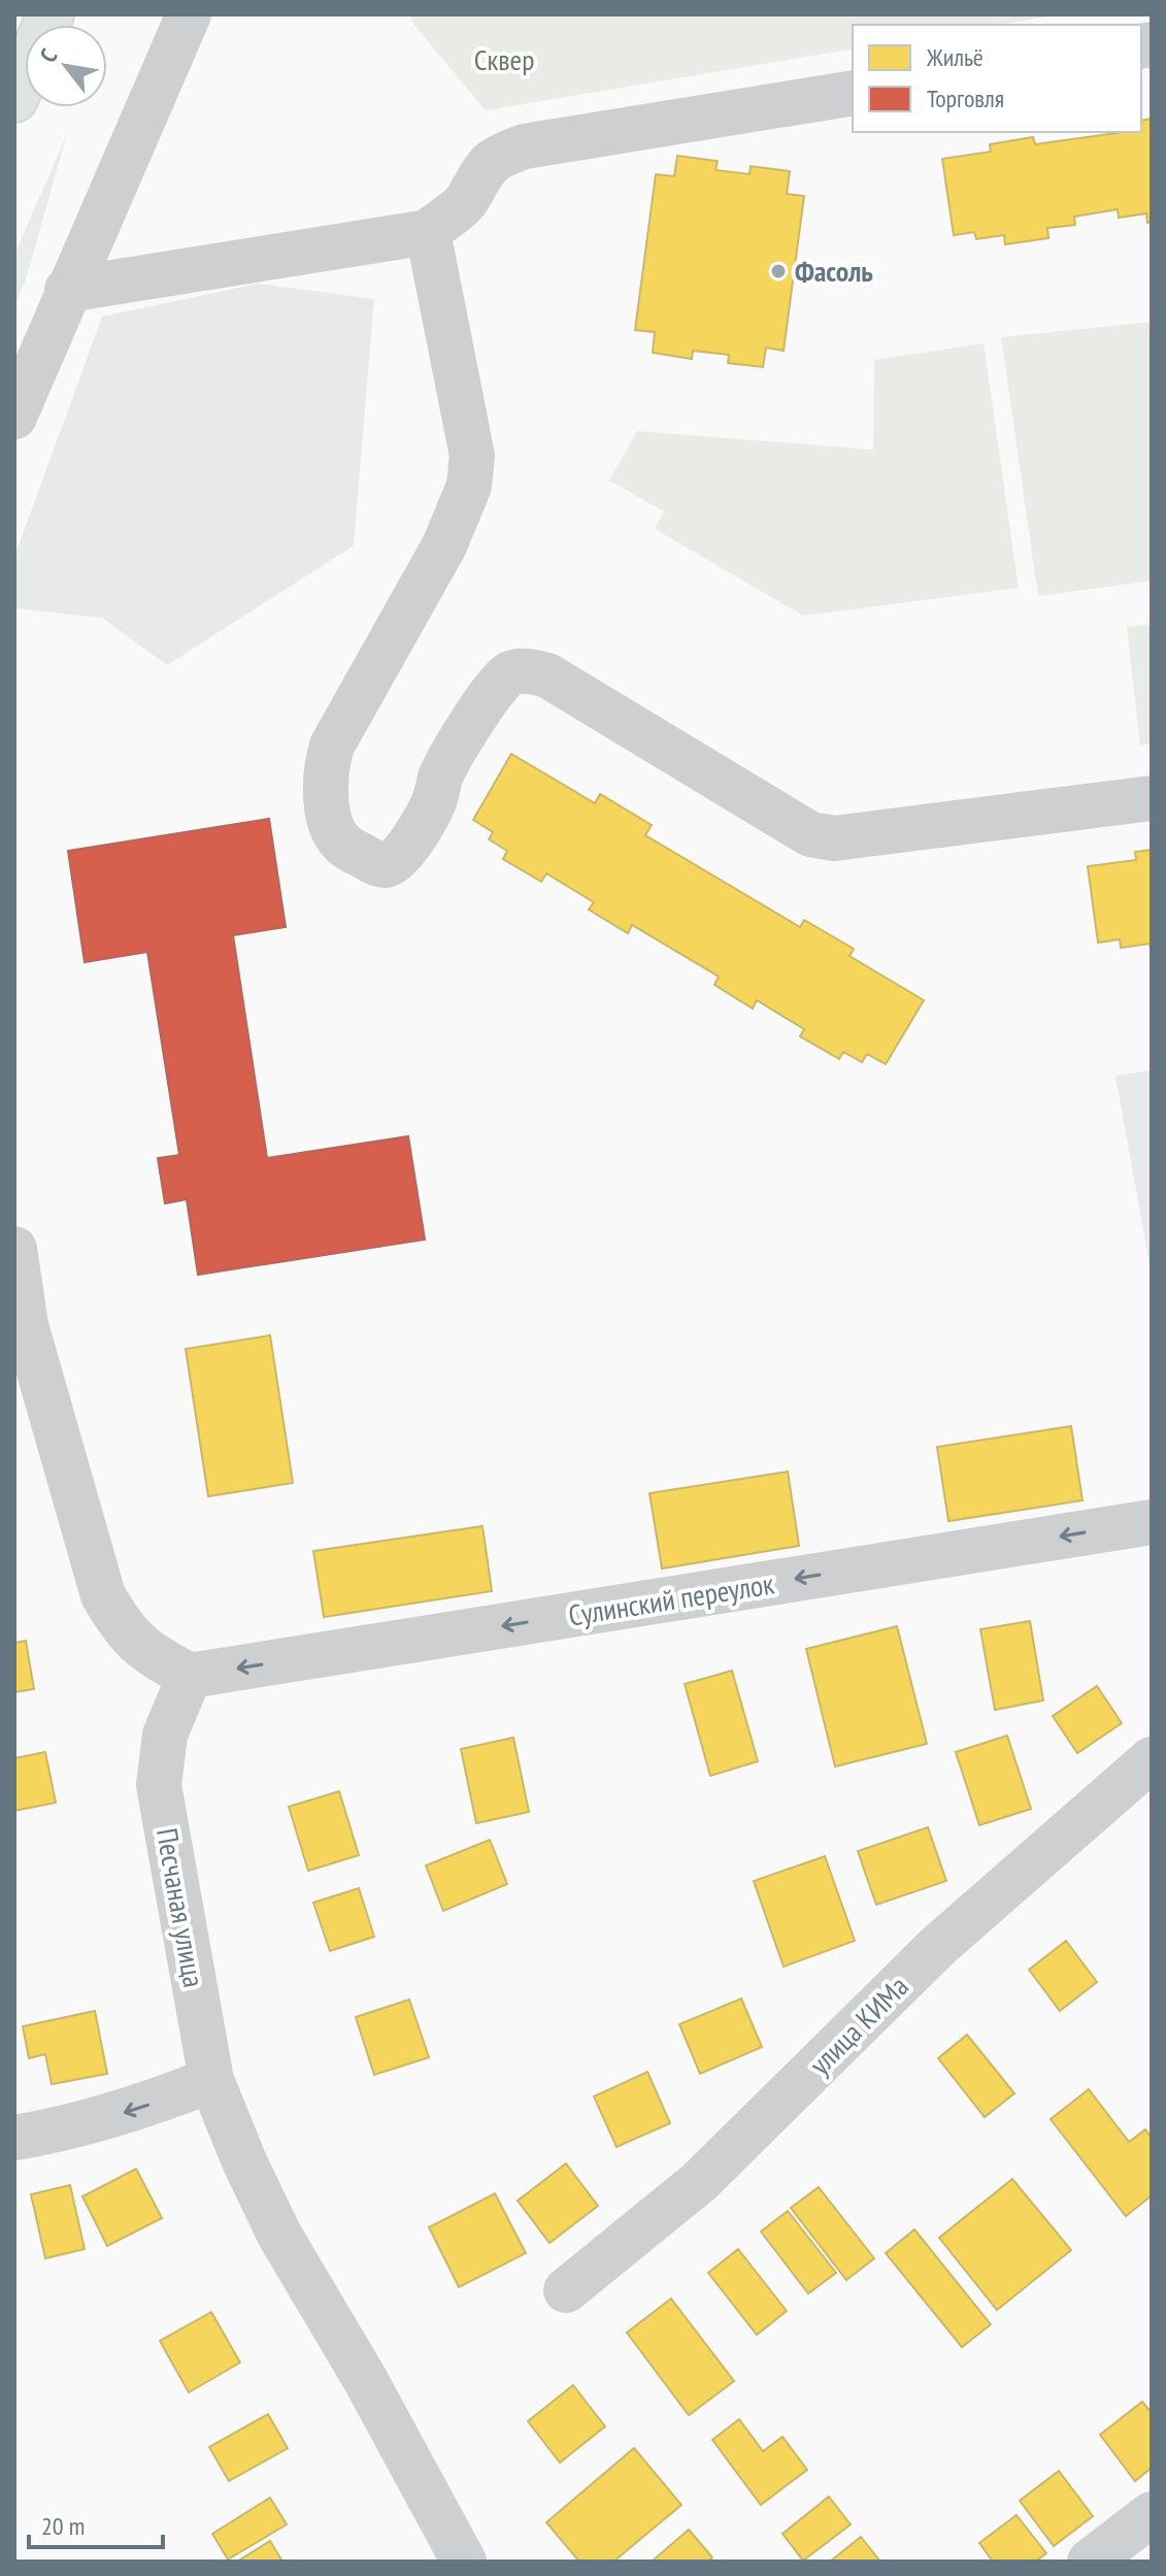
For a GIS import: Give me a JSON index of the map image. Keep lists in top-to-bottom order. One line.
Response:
{"streets":{"street":["Сулинский переулок","Песчаная улица","улица КИМа"]},"crossings":[["Сулинский переулок","Песчаная улица"]],"one_way":["Сулинский переулок"],"parks":["Сквер"],"places":["Фасоль"],"legend":["Жильё","Торговля"],"scale_bar":"20 m","north":"top left"}
